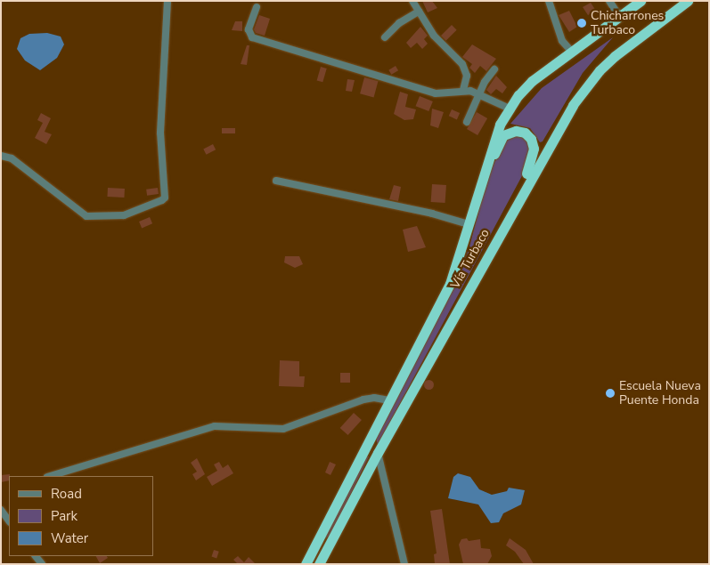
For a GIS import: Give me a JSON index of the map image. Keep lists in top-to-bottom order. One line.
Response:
{"streets":{"highway":["Vía Turbaco"]},"places":["Chicharrones Turbaco","Escuela Nueva Puente Honda"],"legend":["Road","Park","Water"]}
